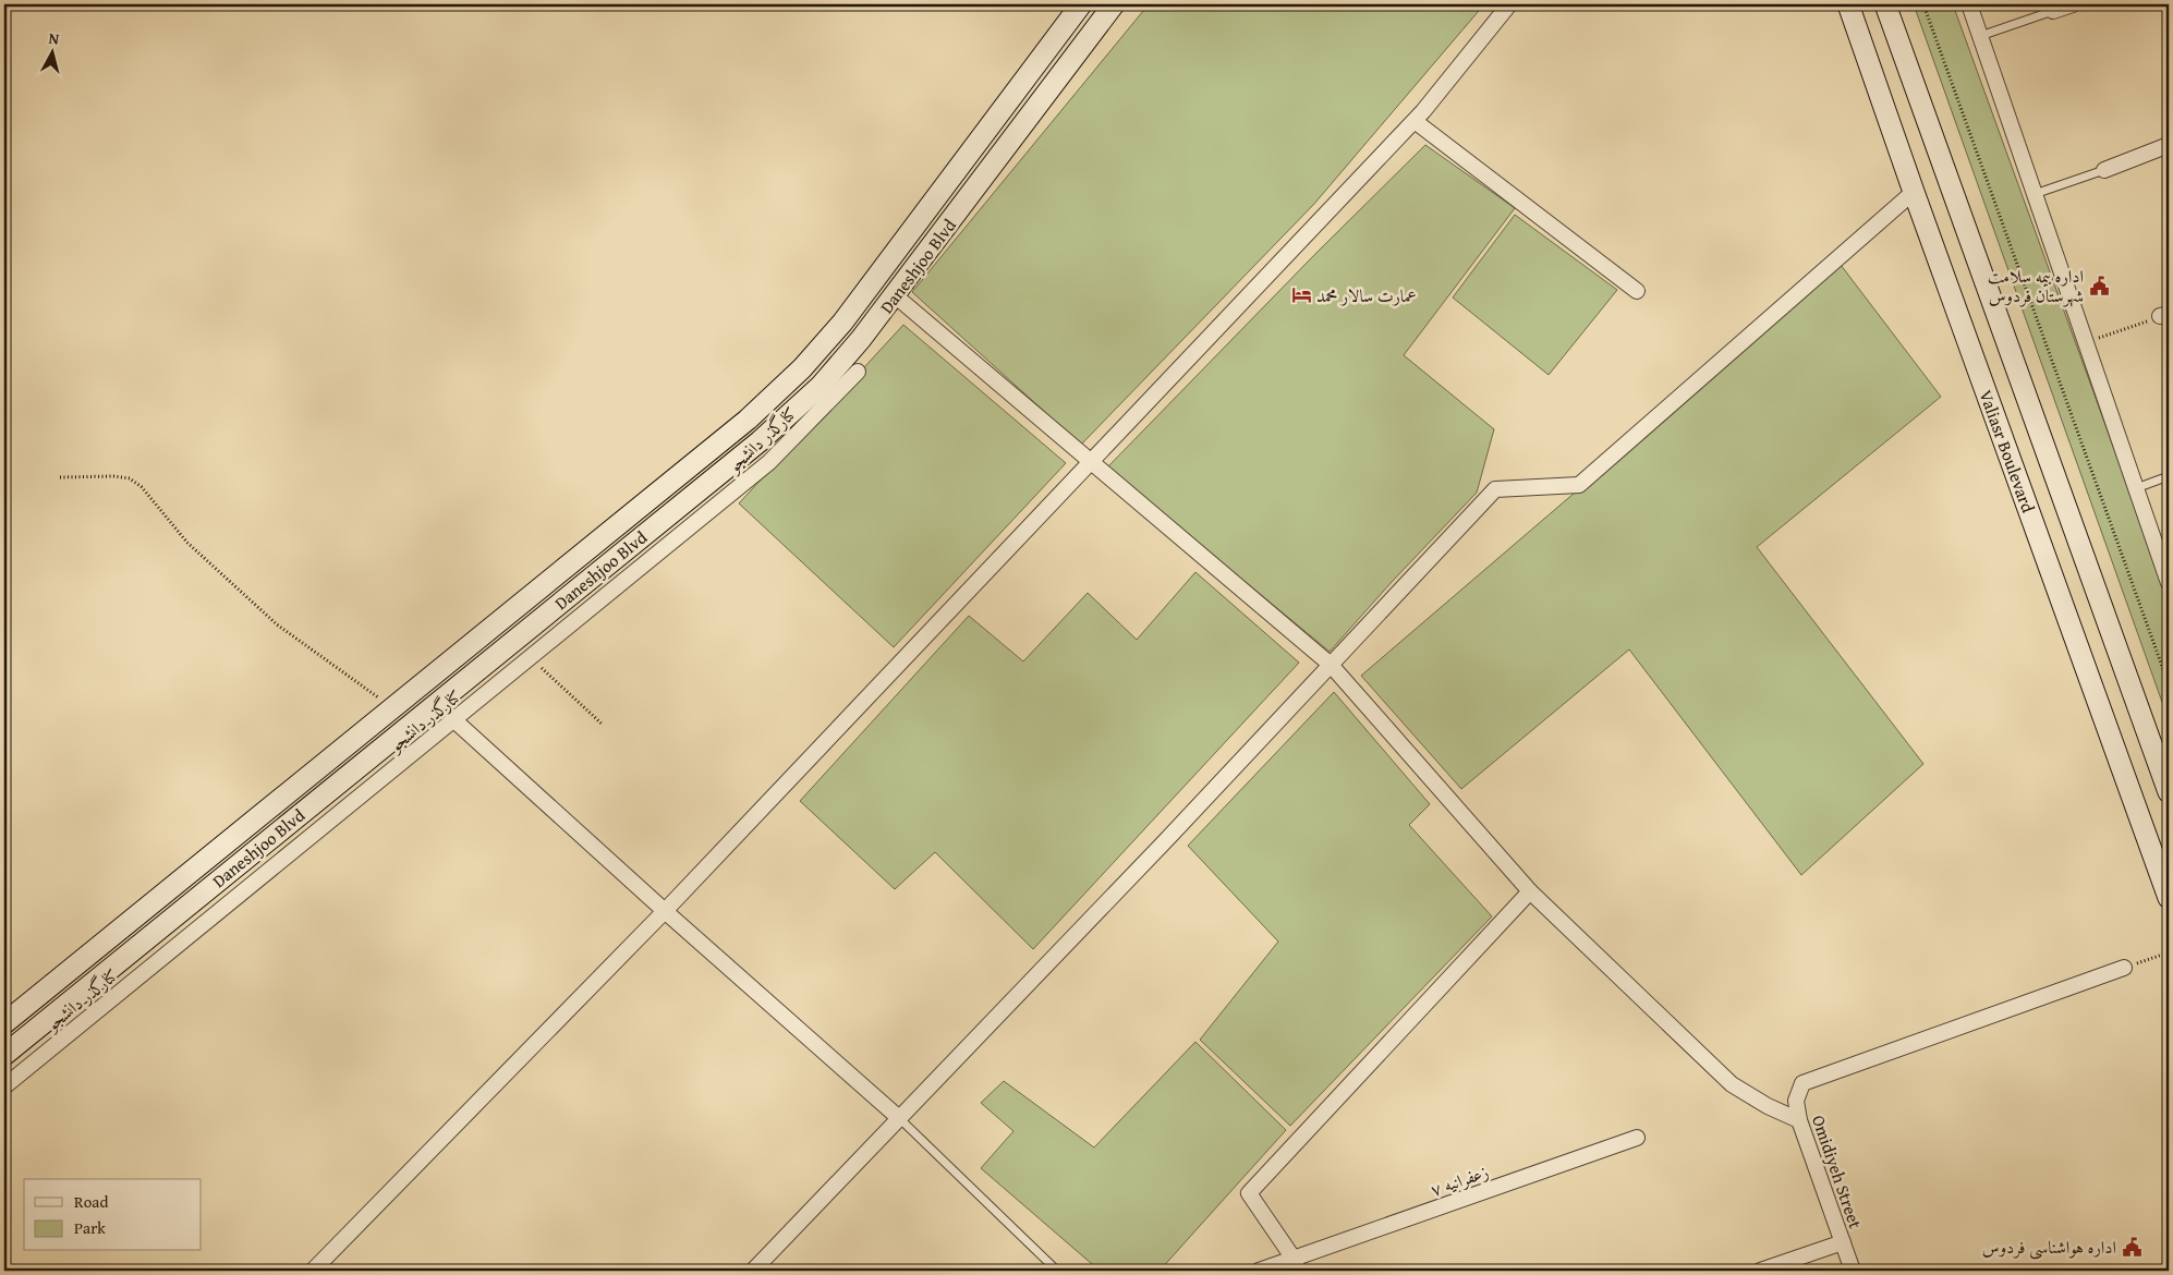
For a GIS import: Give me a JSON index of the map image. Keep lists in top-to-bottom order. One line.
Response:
{"streets":{"main road":["Daneshjoo Blvd","Valiasr Boulevard"],"street":["کنارگذر دانشجو","Omidiyeh Street","زعفرانیه ۷"]},"places":{"public building":["اداره بیمه سلامت شهرستان فردوس","اداره هواشناسی فردوس"],"hotel":["عمارت سالار محمد"]},"legend":["Road","Park"],"north":"top"}
